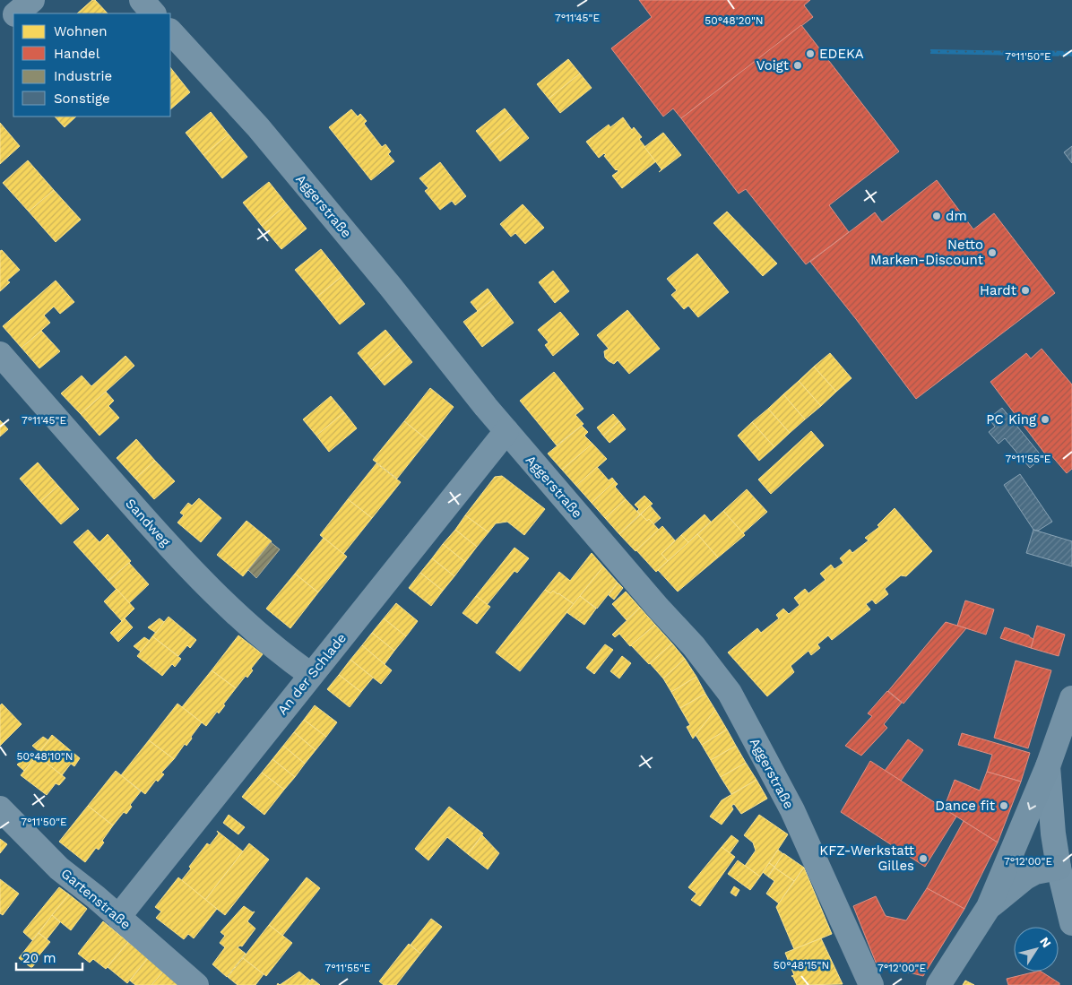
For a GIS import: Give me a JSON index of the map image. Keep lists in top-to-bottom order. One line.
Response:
{"streets":{"street":["Aggerstraße","Sandweg","An der Schlade","Gartenstraße"]},"crossings":[["Aggerstraße","An der Schlade"],["Sandweg","An der Schlade"],["An der Schlade","Gartenstraße"]],"places":["EDEKA","Voigt","dm","Netto Marken-Discount","Hardt","PC King","Dance fit","KFZ-Werkstatt Gilles"],"legend":["Wohnen","Handel","Industrie","Sonstige"],"scale_bar":"20 m","north":"top right","coordinates":["7°11'45\"E","50°48'20\"N","7°11'50\"E","7°11'55\"E","50°48'10\"N","7°12'00\"E","50°48'15\"N"]}
